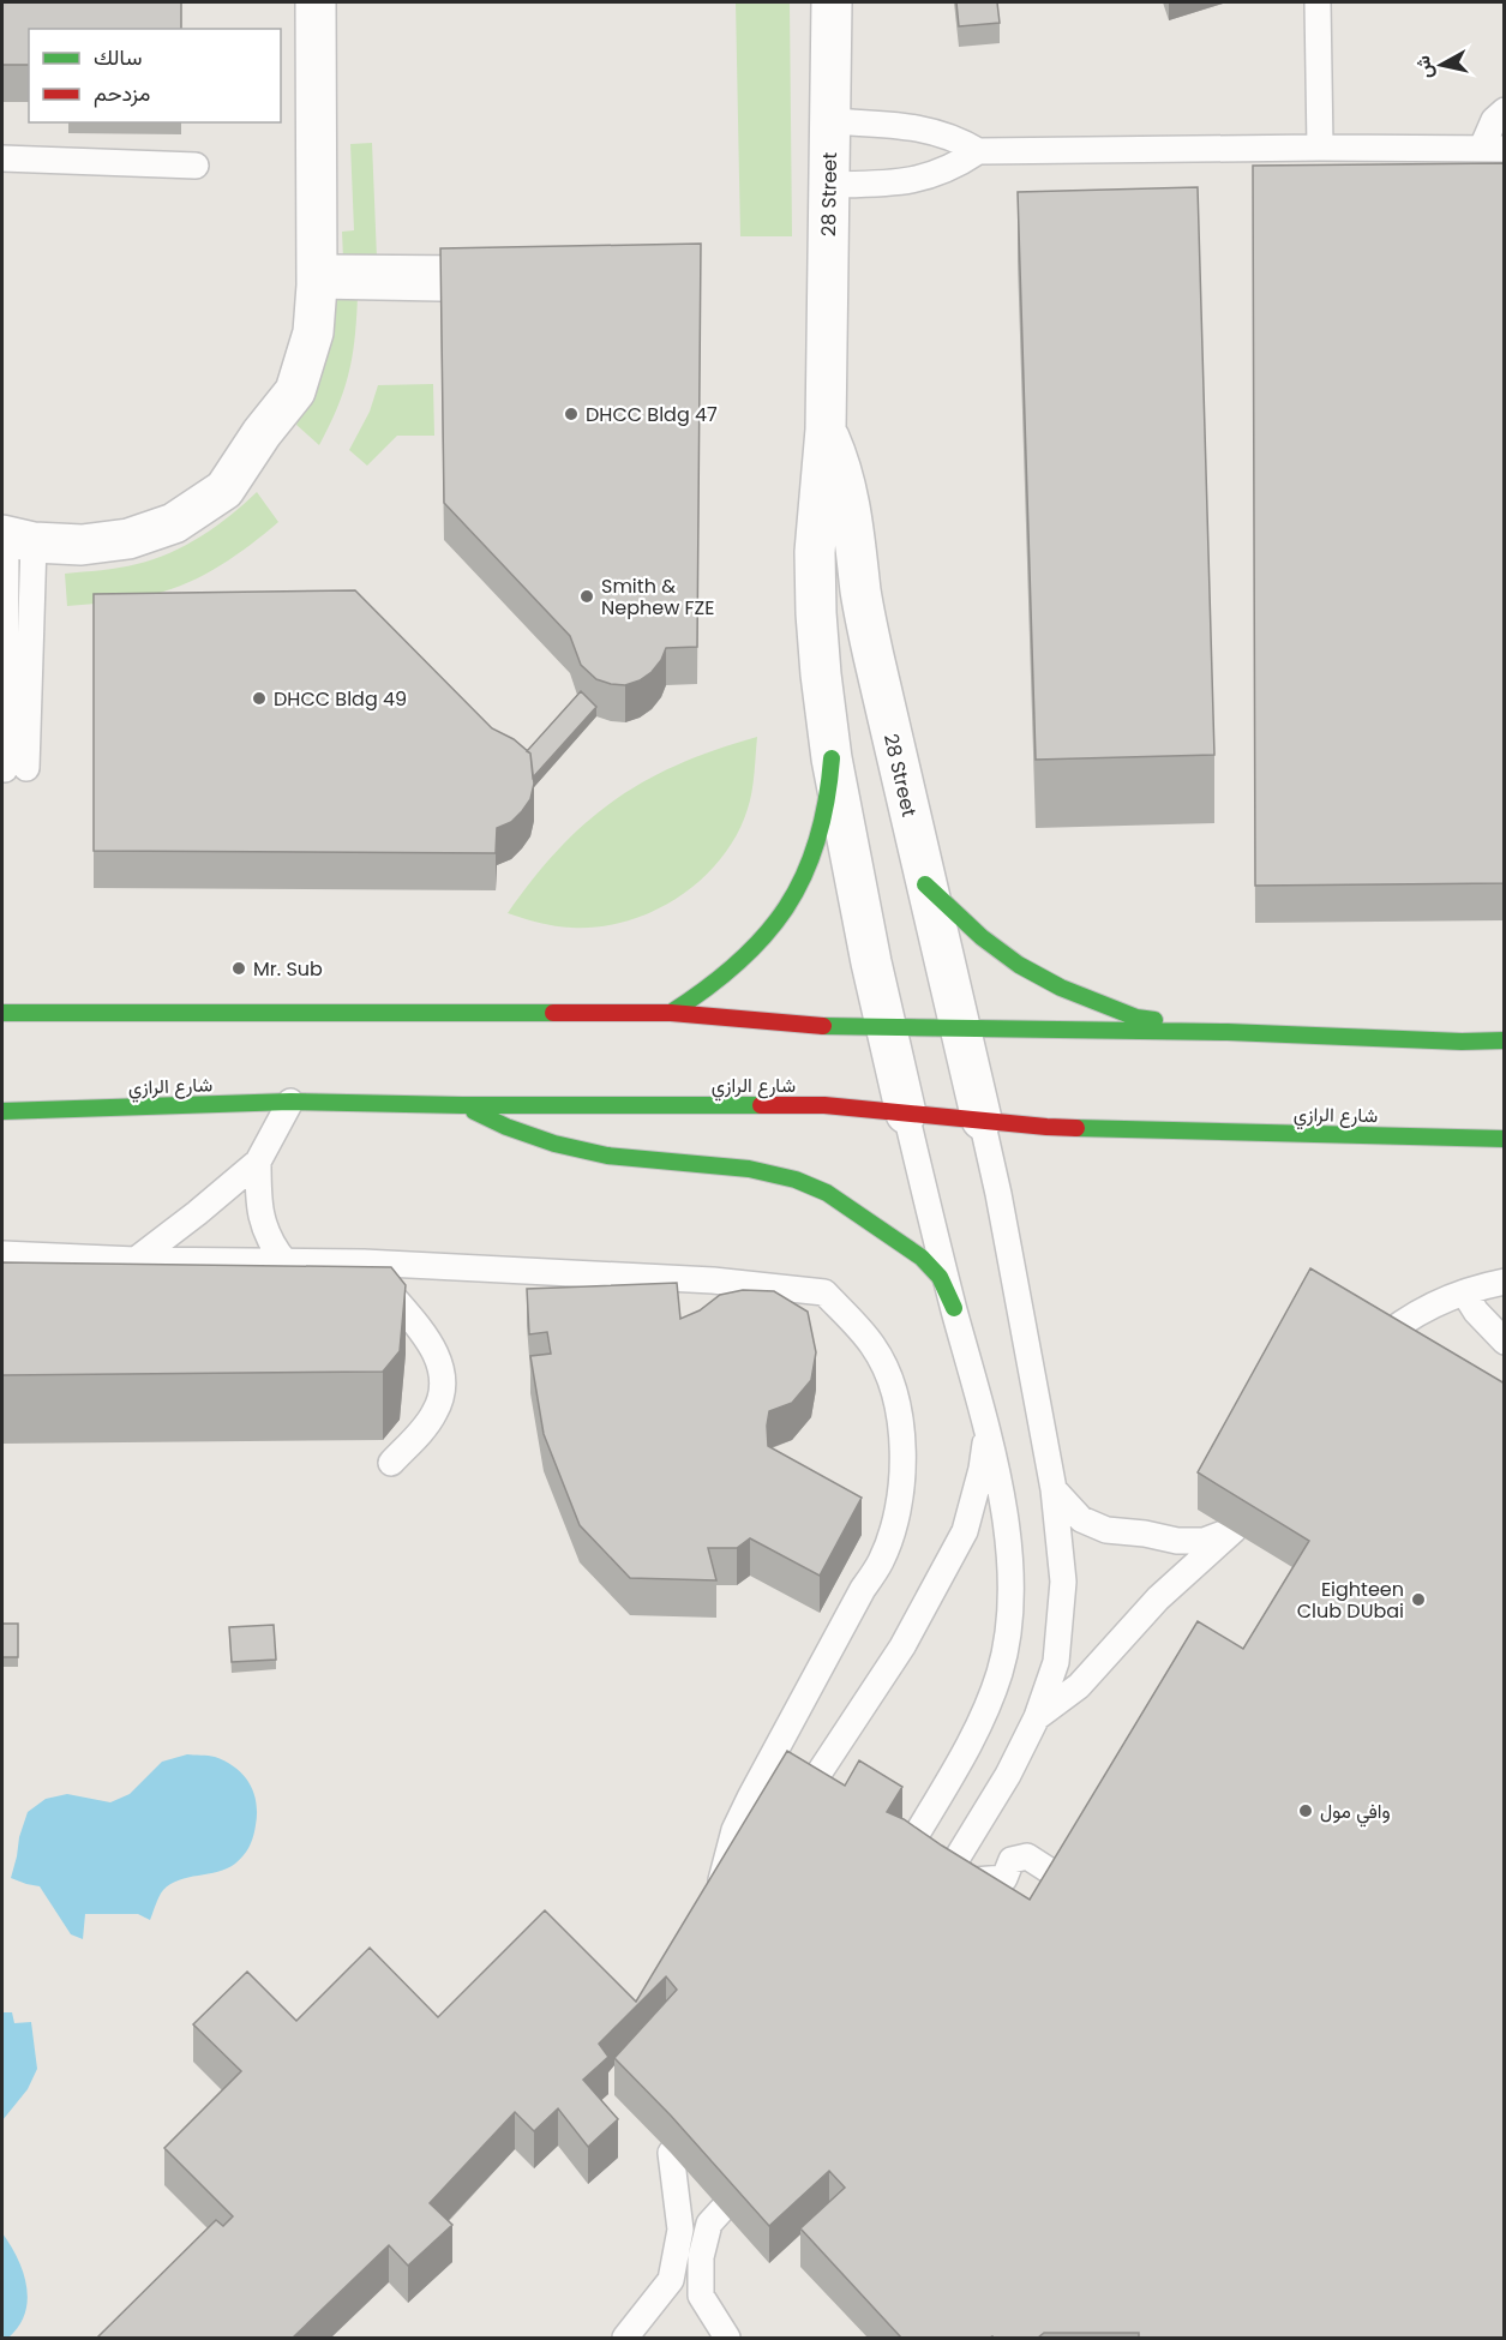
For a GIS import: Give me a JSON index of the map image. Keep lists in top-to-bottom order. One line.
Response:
{"streets":{"street":["28 Street","شارع الرازي"]},"crossings":[["28 Street","شارع الرازي"]],"places":["DHCC Bldg 47","Smith & Nephew FZE","DHCC Bldg 49","Mr. Sub","Eighteen Club DUbai","وافي مول"],"legend":["سالك","مزدحم"],"north":"left"}
